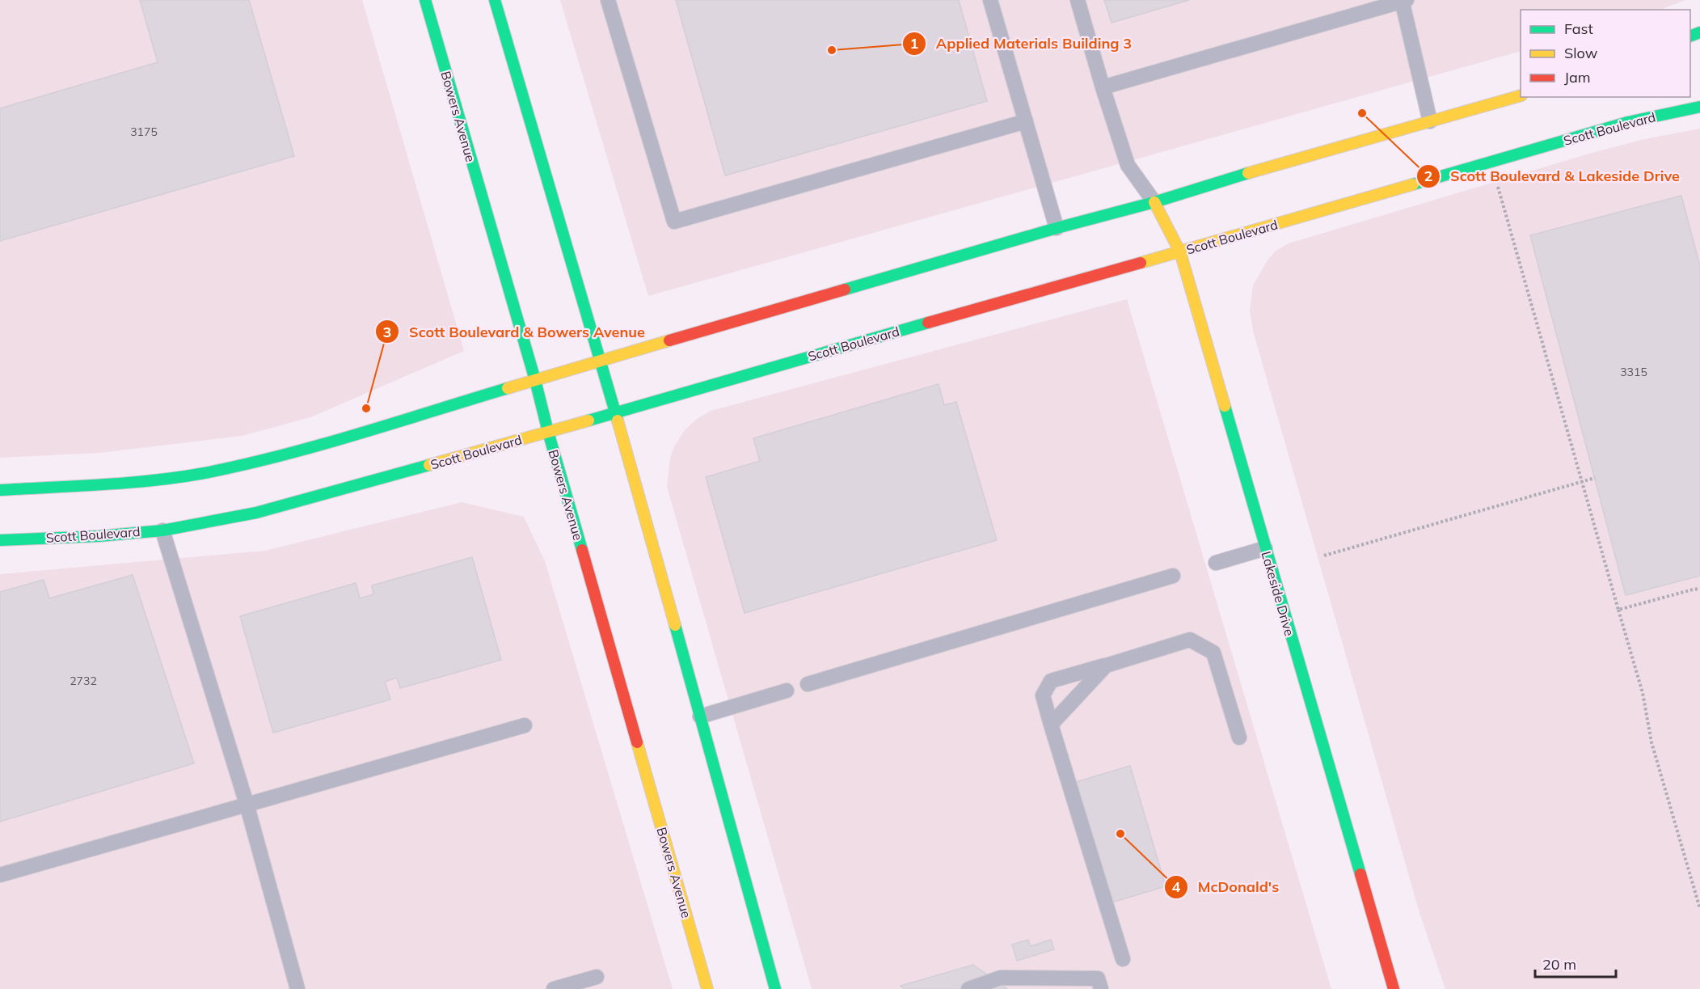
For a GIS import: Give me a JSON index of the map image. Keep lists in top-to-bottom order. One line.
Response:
{"streets":{"main road":["Bowers Avenue","Scott Boulevard","Lakeside Drive"]},"crossings":[["Bowers Avenue","Scott Boulevard"],["Scott Boulevard","Lakeside Drive"]],"places":["Applied Materials Building 3","Scott Boulevard & Lakeside Drive","Scott Boulevard & Bowers Avenue","McDonald's"],"house_numbers":["3175","3315","2732"],"legend":["Fast","Slow","Jam"],"scale_bar":"20 m"}
